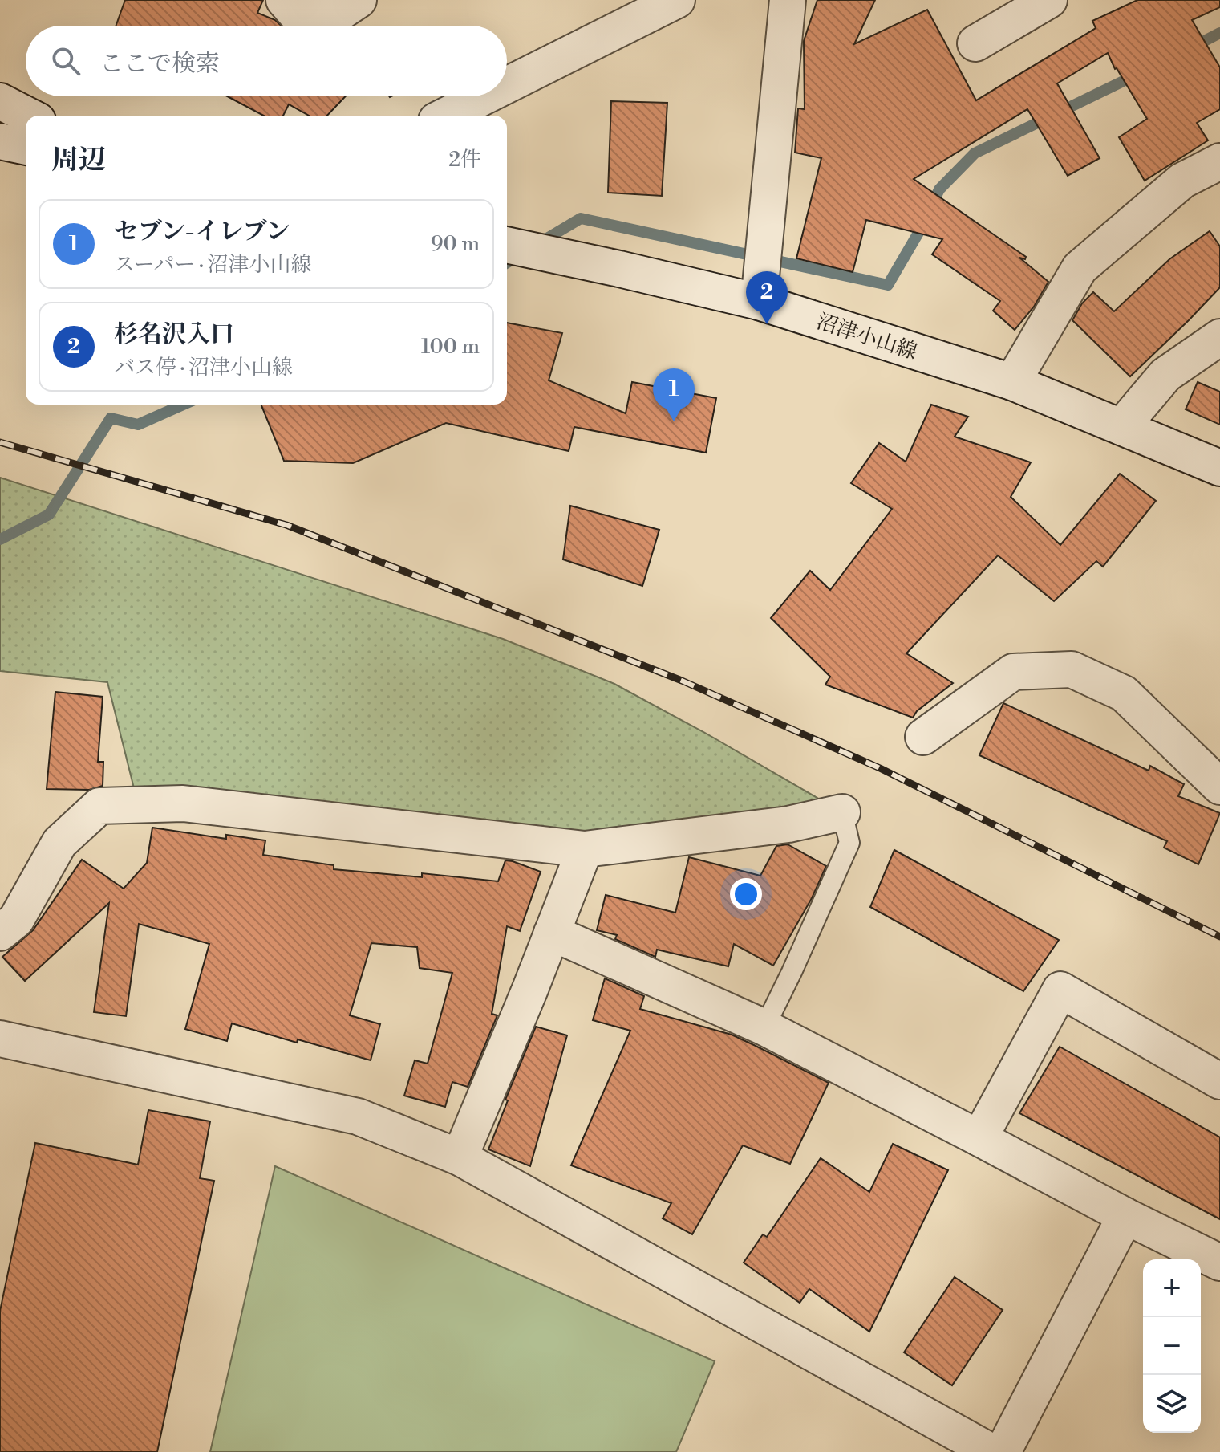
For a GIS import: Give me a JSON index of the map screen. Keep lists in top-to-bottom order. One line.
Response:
{"streets":{"street":["沼津小山線"]},"page":{"search":"ここで検索","heading":["周辺","2件"],"list":[{"mark":"1","name":"セブン-イレブン","note":"スーパー · 沼津小山線","value":"90 m"},{"mark":"2","name":"杉名沢入口","note":"バス停 · 沼津小山線","value":"100 m"}],"pins":["2","1"],"map_buttons":["+","−"]}}
